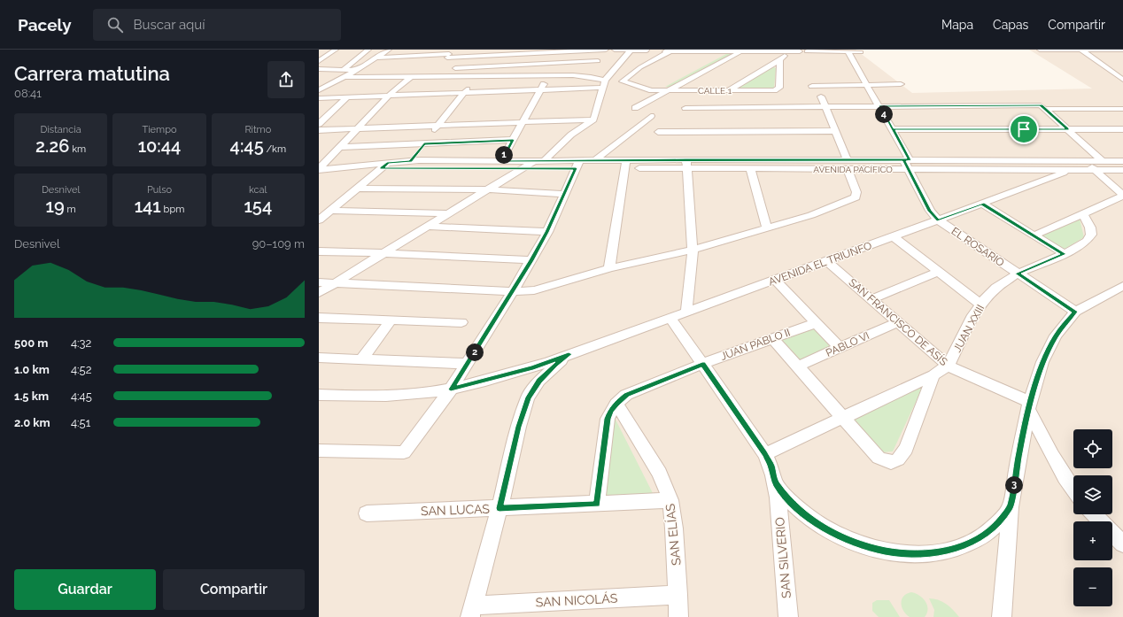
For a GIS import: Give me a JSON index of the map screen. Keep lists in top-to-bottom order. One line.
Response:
{"streets":{"street":["CALLE 1","AVENIDA PACÍFICO","EL ROSARIO","AVENIDA EL TRIUNFO","SAN FRANCISCO DE ASÍS","JUAN XXIII","JUAN PABLO II","PABLO VI","SAN LUCAS","SAN ELÍAS","SAN SILVERIO","SAN NICOLÁS"]},"crossings":[["AVENIDA PACÍFICO","EL ROSARIO"],["AVENIDA PACÍFICO","AVENIDA EL TRIUNFO"],["EL ROSARIO","AVENIDA EL TRIUNFO"],["EL ROSARIO","JUAN XXIII"],["AVENIDA EL TRIUNFO","SAN FRANCISCO DE ASÍS"],["AVENIDA EL TRIUNFO","SAN LUCAS"],["AVENIDA EL TRIUNFO","SAN SILVERIO"],["AVENIDA EL TRIUNFO","SAN NICOLÁS"],["SAN FRANCISCO DE ASÍS","JUAN XXIII"],["SAN FRANCISCO DE ASÍS","PABLO VI"],["JUAN XXIII","SAN SILVERIO"],["JUAN PABLO II","SAN LUCAS"],["JUAN PABLO II","SAN ELÍAS"],["JUAN PABLO II","SAN SILVERIO"],["SAN LUCAS","SAN ELÍAS"],["SAN ELÍAS","SAN NICOLÁS"]],"page":{"header":"Pacely","search":"Buscar aquí","nav":["Mapa","Capas","Compartir"],"heading":["Carrera matutina","08:41"],"pins":["4","1","2","3"],"stats":[["Distancia","2.26 km"],["Tiempo","10:44"],["Ritmo","4:45 /km"],["Desnivel","19 m"],["Pulso","141 bpm"],["kcal","154"]],"chart":["Desnivel","90–109 m"],"list":[{"name":"500 m","note":"4:32"},{"name":"1.0 km","note":"4:52"},{"name":"1.5 km","note":"4:45"},{"name":"2.0 km","note":"4:51"}],"map_buttons":["+","−"],"buttons":["Guardar","Compartir"]}}
